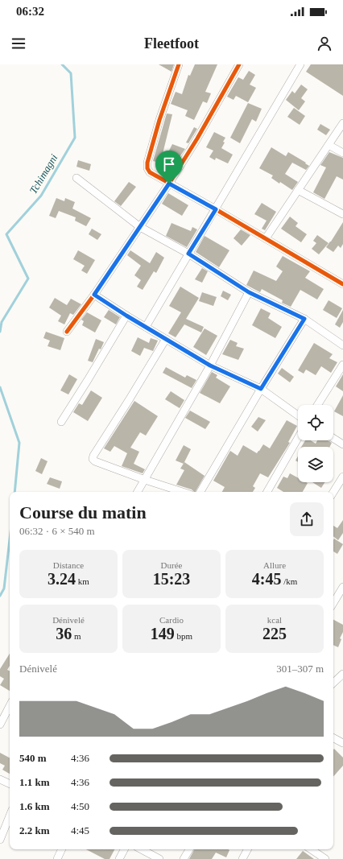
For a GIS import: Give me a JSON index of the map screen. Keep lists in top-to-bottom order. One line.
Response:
{"water":["Tchimagni"],"page":{"status":"06:32","header":"Fleetfoot","heading":["Course du matin","06:32 · 6 × 540 m"],"stats":[["Distance","3.24 km"],["Durée","15:23"],["Allure","4:45 /km"],["Dénivelé","36 m"],["Cardio","149 bpm"],["kcal","225"]],"chart":["Dénivelé","301–307 m"],"list":[{"name":"540 m","note":"4:36"},{"name":"1.1 km","note":"4:36"},{"name":"1.6 km","note":"4:50"},{"name":"2.2 km","note":"4:45"}]}}
